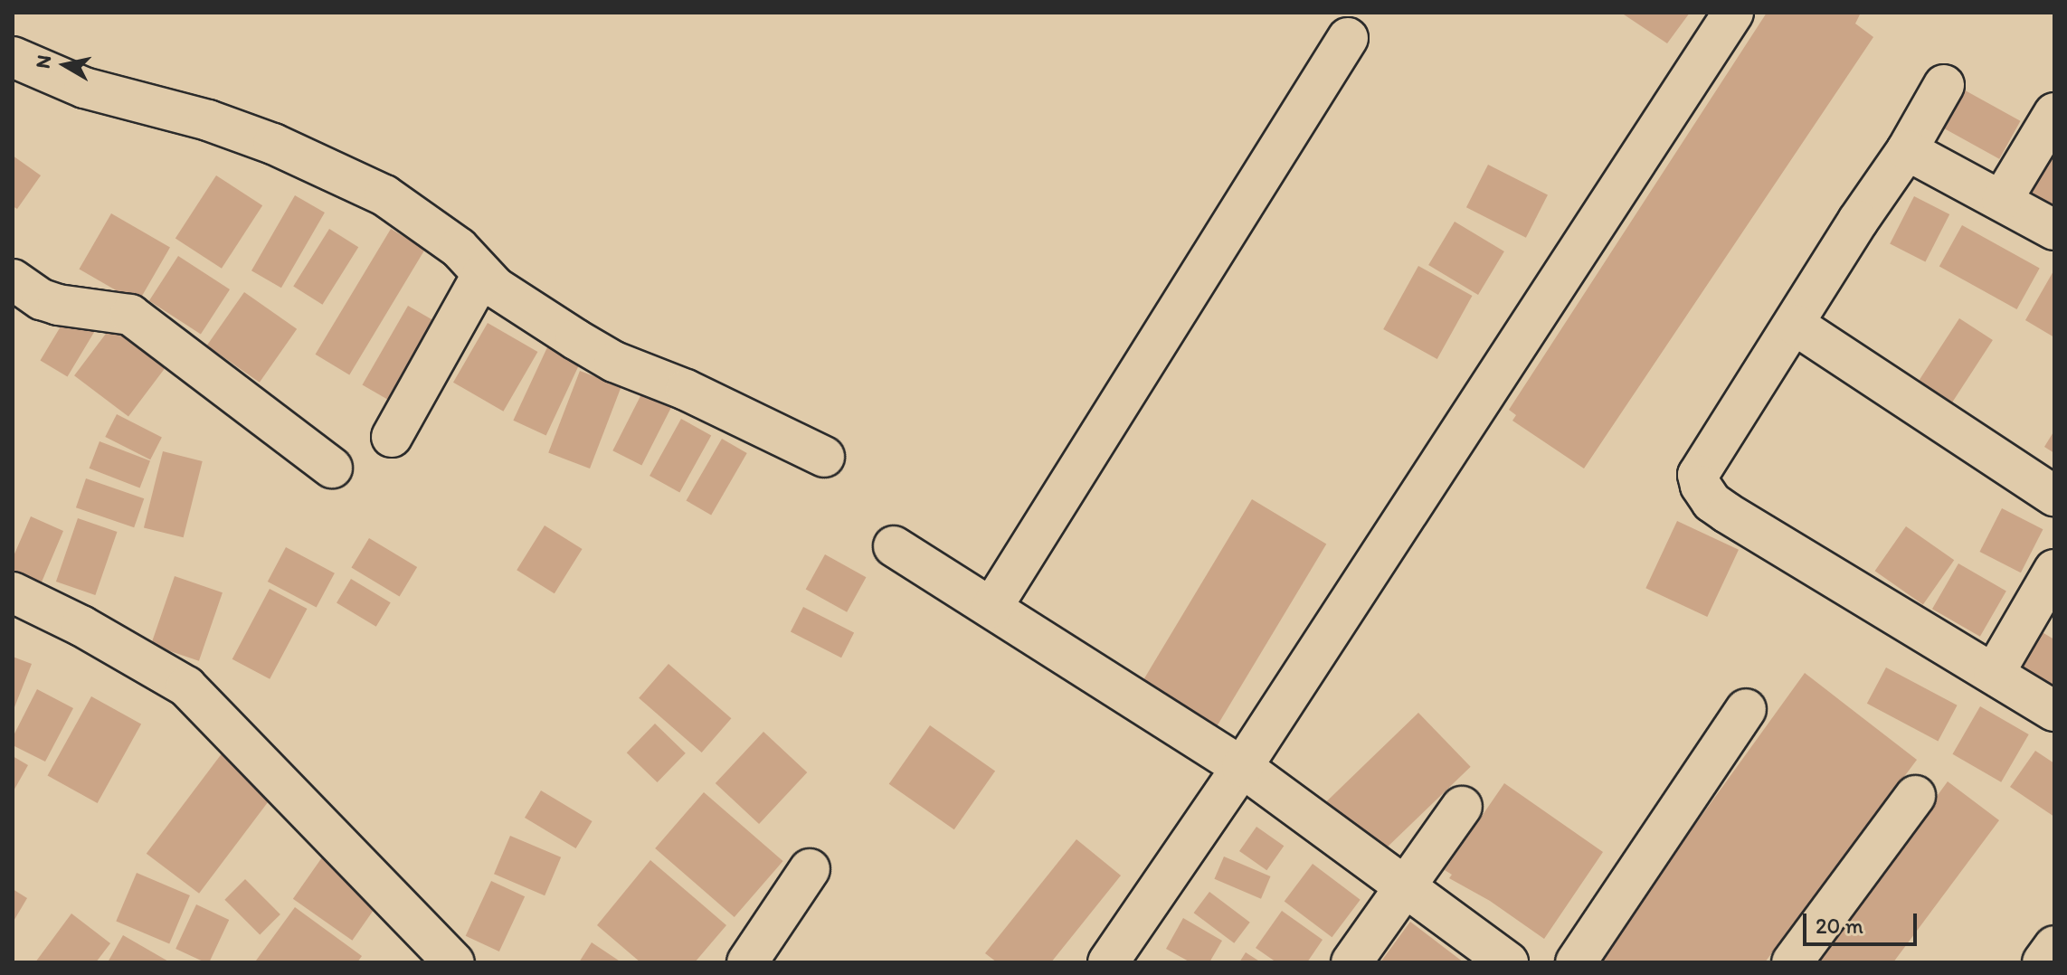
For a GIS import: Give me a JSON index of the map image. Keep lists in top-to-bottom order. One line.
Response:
{"scale_bar":"20 m","north":"left"}
